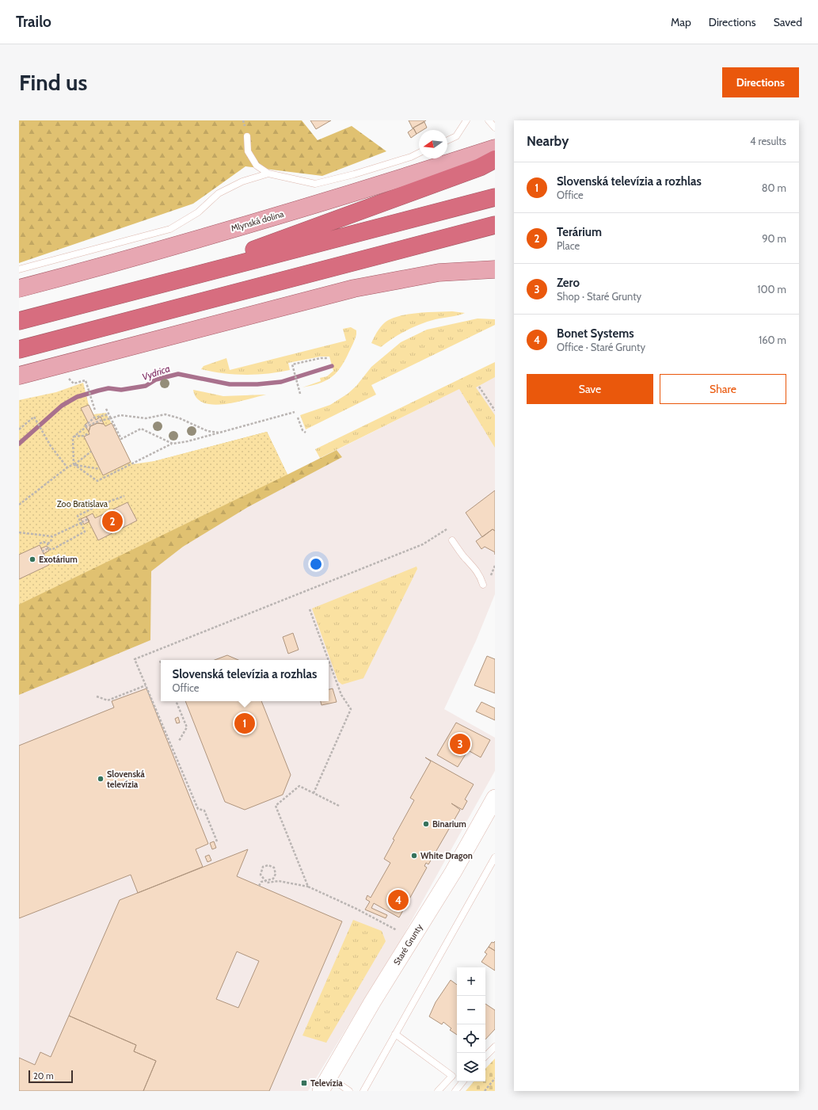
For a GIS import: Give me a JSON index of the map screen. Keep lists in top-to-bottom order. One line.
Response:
{"streets":{"main road":["Mlynská dolina"],"street":["Staré Grunty"]},"water":["Vydrica"],"parks":["Zoo Bratislava"],"places":{"other":["Exotárium","Slovenská televízia","Binarium","White Dragon"],"transit":["Televízia"]},"scale_bar":"20 m","north":"left","page":{"header":"Trailo","nav":["Map","Directions","Saved"],"buttons":["Directions",["Save","Share"]],"title":"Find us","heading":["Nearby","4 results"],"list":[{"mark":"1","name":"Slovenská televízia a rozhlas","note":"Office","value":"80 m"},{"mark":"2","name":"Terárium","note":"Place","value":"90 m"},{"mark":"3","name":"Zero","note":"Shop · Staré Grunty","value":"100 m"},{"mark":"4","name":"Bonet Systems","note":"Office · Staré Grunty","value":"160 m"}],"pins":["2","1","3","4"],"popup":["Slovenská televízia a rozhlas","Office"],"map_buttons":["+","−"],"scale":"20 m"}}
